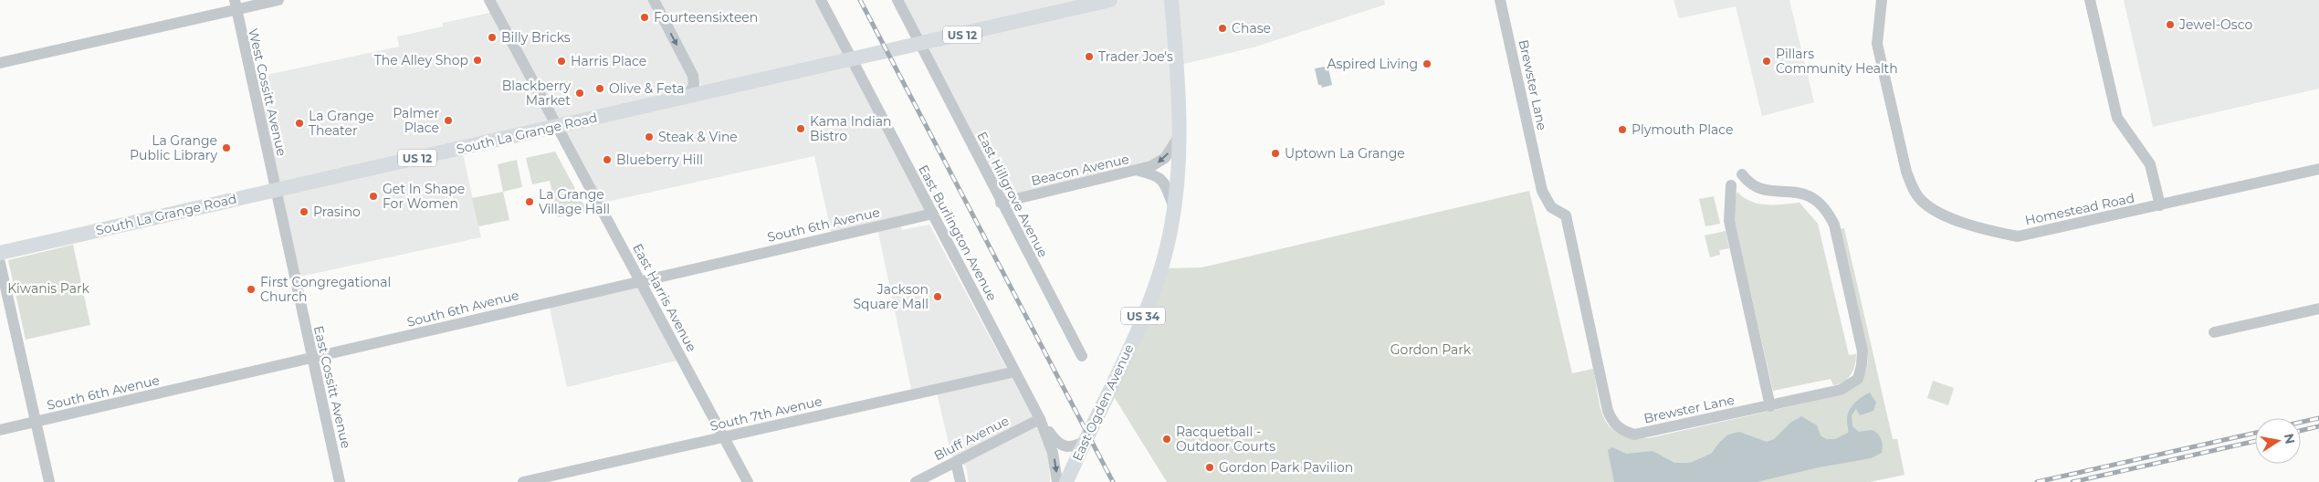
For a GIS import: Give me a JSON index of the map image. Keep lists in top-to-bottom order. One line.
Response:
{"streets":{"main road":["US 12","South La Grange Road","US 34","East Ogden Avenue"],"street":["Brewster Lane","West Cossitt Avenue","Beacon Avenue","East Hillgrove Avenue","Homestead Road","South 6th Avenue","East Burlington Avenue","East Harris Avenue","East Cossitt Avenue","South 7th Avenue","Bluff Avenue"]},"crossings":[["US 12","South La Grange Road"],["US 12","East Hillgrove Avenue"],["West Cossitt Avenue","South La Grange Road"],["West Cossitt Avenue","East Cossitt Avenue"],["South La Grange Road","East Hillgrove Avenue"],["South La Grange Road","East Burlington Avenue"],["South La Grange Road","East Harris Avenue"],["South La Grange Road","East Cossitt Avenue"],["Beacon Avenue","East Hillgrove Avenue"],["Beacon Avenue","East Ogden Avenue"],["South 6th Avenue","East Burlington Avenue"],["South 6th Avenue","East Harris Avenue"],["South 6th Avenue","East Cossitt Avenue"],["East Burlington Avenue","East Ogden Avenue"],["East Burlington Avenue","South 7th Avenue"],["East Burlington Avenue","Bluff Avenue"],["East Harris Avenue","South 7th Avenue"]],"parks":["Kiwanis Park","Gordon Park"],"places":["Fourteensixteen","Jewel-Osco","Chase","Billy Bricks","Trader Joe's","The Alley Shop","Harris Place","Pillars Community Health","Aspired Living","Olive & Feta","Blackberry Market","Palmer Place","La Grange Theater","Kama Indian Bistro","Plymouth Place","Steak & Vine","La Grange Public Library","Uptown La Grange","Blueberry Hill","Get In Shape For Women","La Grange Village Hall","Prasino","First Congregational Church","Jackson Square Mall","Racquetball - Outdoor Courts","Gordon Park Pavilion"],"north":"right"}
